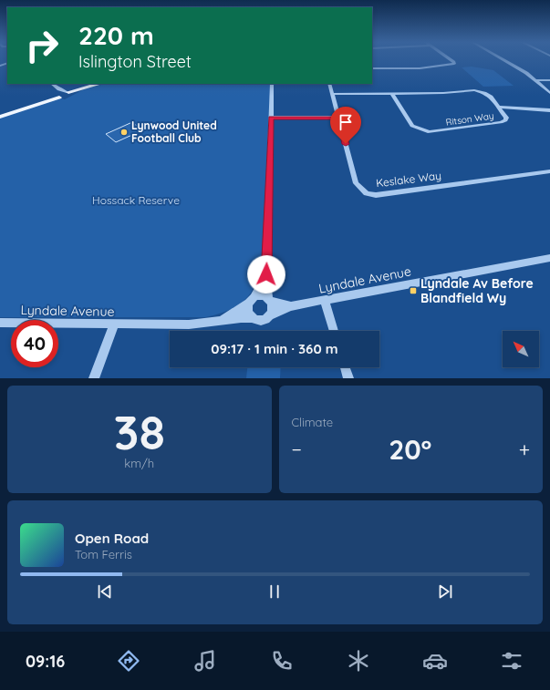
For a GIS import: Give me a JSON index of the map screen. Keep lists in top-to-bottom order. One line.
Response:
{"streets":{"street":["Ritson Way","Keslake Way","Lyndale Avenue"]},"crossings":[["Ritson Way","Keslake Way"]],"parks":["Hossack Reserve"],"places":{"other":["Lynwood United Football Club"],"transit":["Lyndale Av Before Blandfield Wy"]},"north":"top left","page":{"turn":["220 m","Islington Street"],"limit":"40","trip":"09:17 · 1 min · 360 m","tile":[["38","km/h"],"Climate"],"heat":["−","20°","+"],"song":["Open Road","Tom Ferris"],"tabs":"09:16"}}
